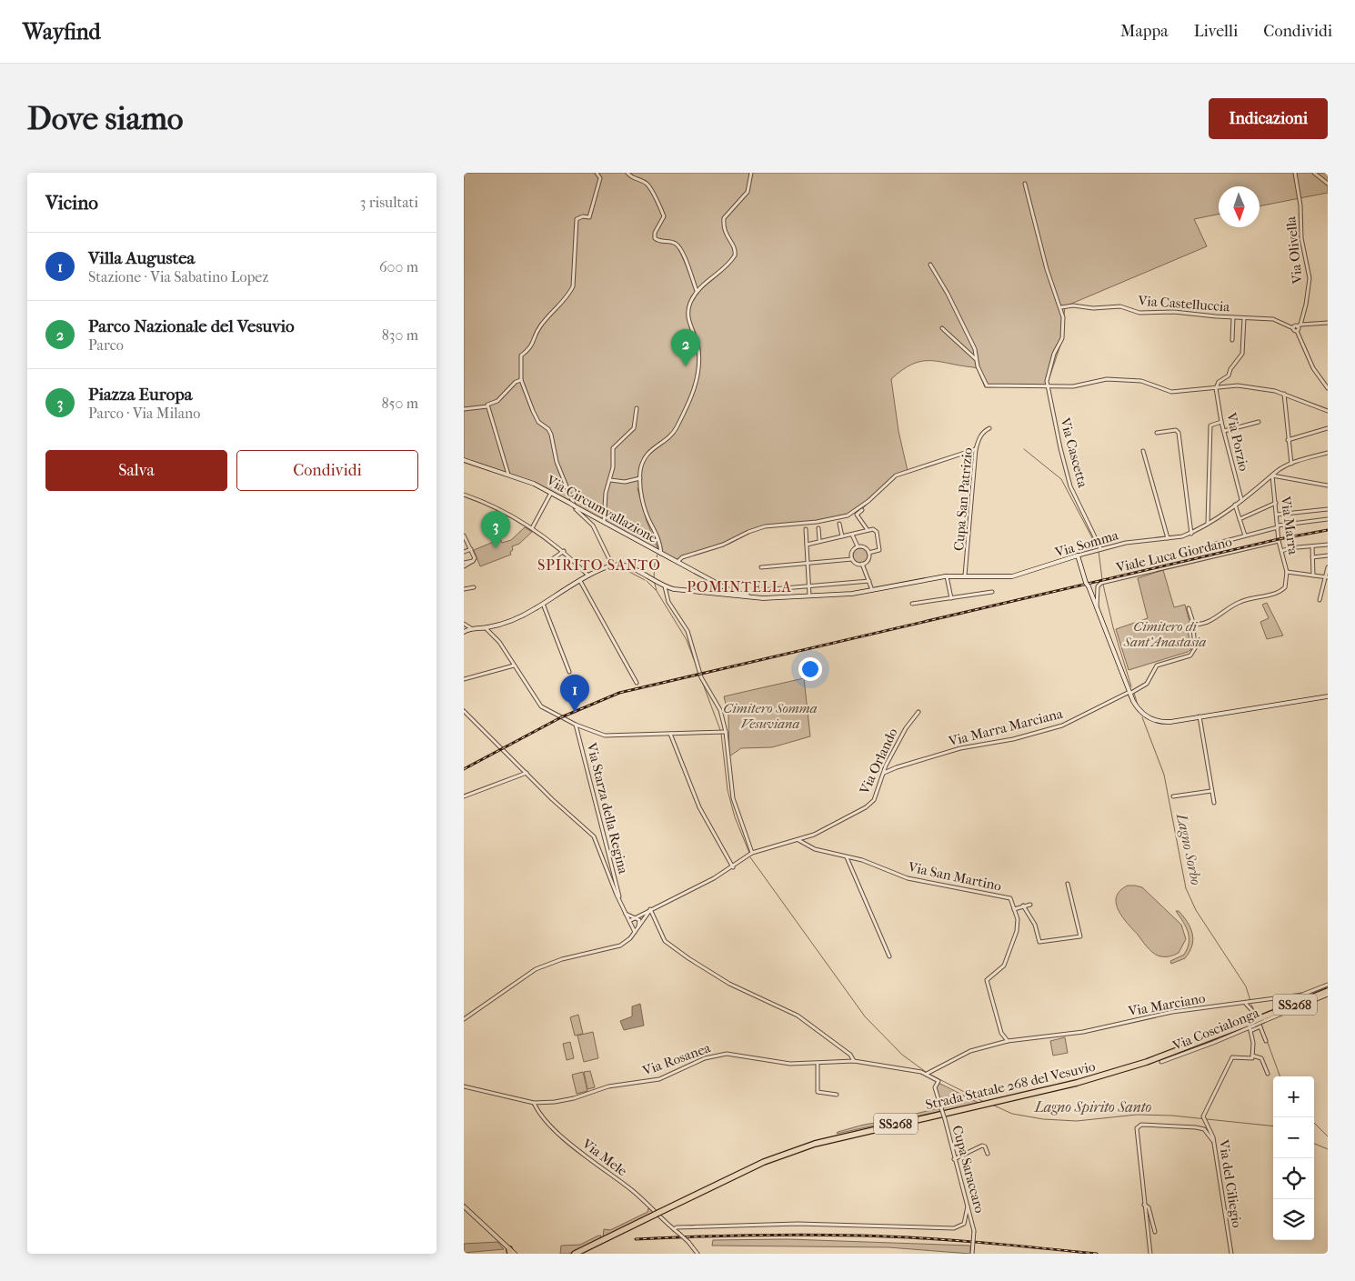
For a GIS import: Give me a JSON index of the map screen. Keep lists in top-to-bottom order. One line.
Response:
{"streets":{"highway":["SS268","Strada Statale 268 del Vesuvio"],"main road":["Via Circumvallazione","Via Somma"],"street":["Via Olivella","Via Castelluccia","Via Porzio","Via Cascetta","Cupa San Patrizio","Via Marra","Viale Luca Giordano","Via Marra Marciana","Via Orlando","Via Starza della Regina","Via San Martino","Via Marciano","Via Coscialonga","Via Rosanea","Via Mele","Cupa Saraccaro","Via del Ciliegio"]},"crossings":[["Via Olivella","Via Castelluccia"],["Via Porzio","Via Somma"],["Via Cascetta","Via Somma"],["Cupa San Patrizio","Via Somma"],["Via Circumvallazione","Via Somma"],["Via Marra","Via Somma"],["Via Marra","Viale Luca Giordano"],["Via Marra Marciana","Via Orlando"],["Via Orlando","Via San Martino"],["Via Marciano","Via Rosanea"],["Via Marciano","Cupa Saraccaro"],["Via Coscialonga","Strada Statale 268 del Vesuvio"],["Via Rosanea","Via Mele"],["Via Rosanea","Cupa Saraccaro"]],"districts":["SPIRITO SANTO","POMINTELLA"],"water":["Lagno Sorbo","Lagno Spirito Santo"],"parks":["Cimitero di Sant'Anastasia","Cimitero Somma Vesuviana"],"north":"bottom","page":{"header":"Wayfind","nav":["Mappa","Livelli","Condividi"],"buttons":["Indicazioni",["Salva","Condividi"]],"title":"Dove siamo","heading":["Vicino","3 risultati"],"list":[{"mark":"1","name":"Villa Augustea","note":"Stazione · Via Sabatino Lopez","value":"600 m"},{"mark":"2","name":"Parco Nazionale del Vesuvio","note":"Parco","value":"830 m"},{"mark":"3","name":"Piazza Europa","note":"Parco · Via Milano","value":"850 m"}],"pins":["2","3","1"],"map_buttons":["+","−"]}}
